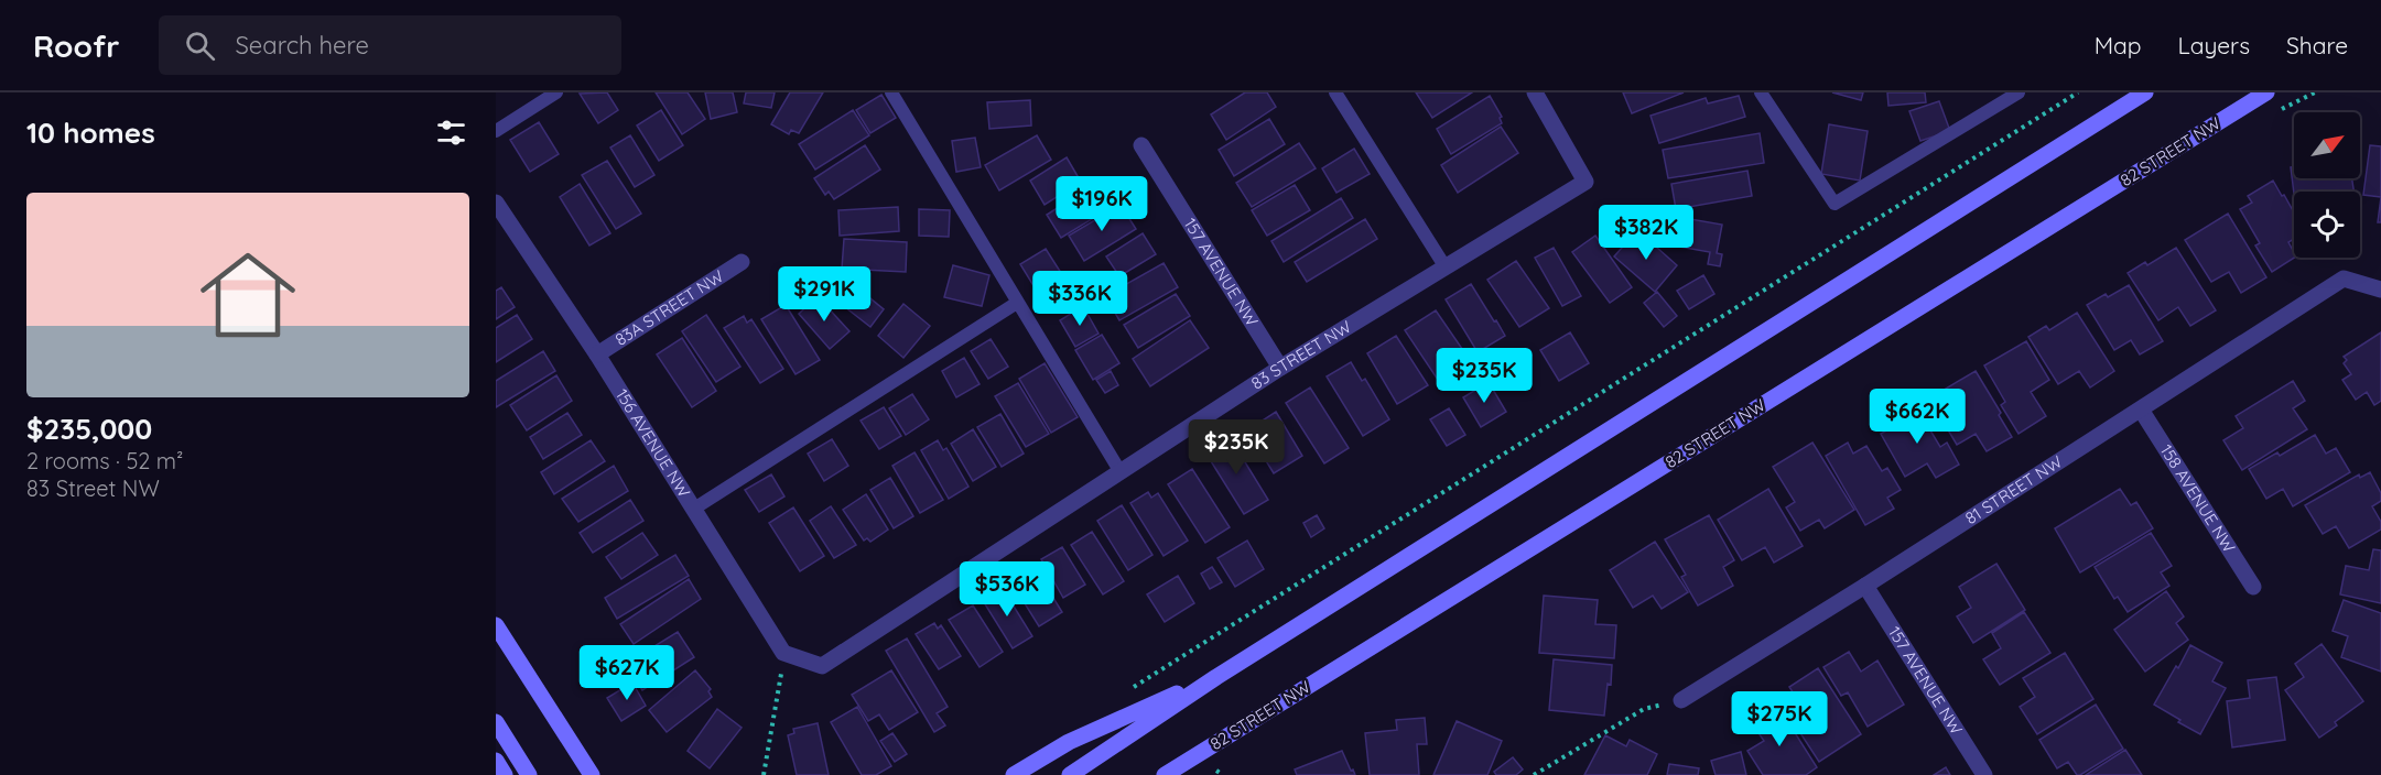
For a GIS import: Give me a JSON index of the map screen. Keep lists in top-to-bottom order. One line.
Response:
{"streets":{"main road":["82 STREET NW"],"street":["157 AVENUE NW","83A STREET NW","83 STREET NW","156 AVENUE NW","81 STREET NW","158 AVENUE NW"]},"crossings":[["157 AVENUE NW","83 STREET NW"],["157 AVENUE NW","81 STREET NW"],["83A STREET NW","156 AVENUE NW"],["83 STREET NW","156 AVENUE NW"],["81 STREET NW","158 AVENUE NW"]],"north":"top right","page":{"header":"Roofr","search":"Search here","nav":["Map","Layers","Share"],"heading":"10 homes","list":[{"name":"$235,000","note":"2 rooms · 52 m² · 83 Street NW"}],"price":["$196K","$382K","$291K","$336K","$235K","$662K","$235K","$536K","$627K","$275K"]}}
